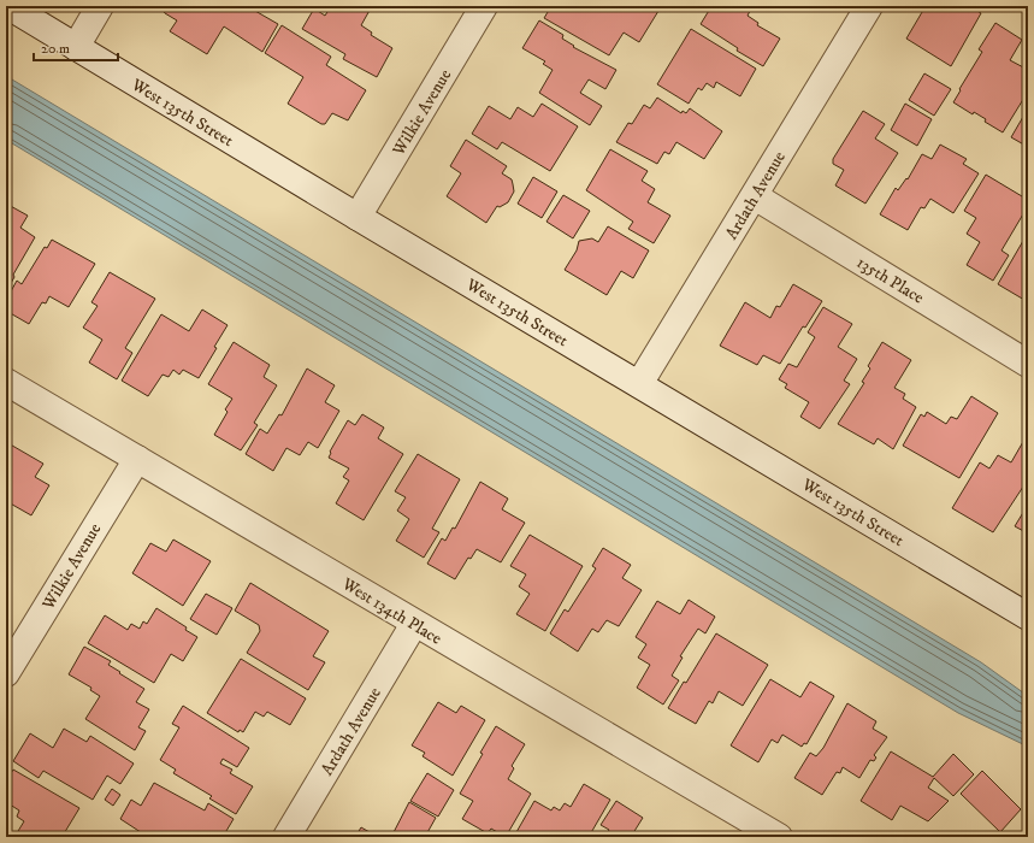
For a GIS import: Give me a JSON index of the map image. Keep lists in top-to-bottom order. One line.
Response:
{"streets":{"street":["West 135th Street","Wilkie Avenue","Ardath Avenue","135th Place","West 134th Place"]},"crossings":[["West 135th Street","Wilkie Avenue"],["West 135th Street","Ardath Avenue"],["Wilkie Avenue","West 134th Place"],["Ardath Avenue","135th Place"],["Ardath Avenue","West 134th Place"]],"scale_bar":"20 m"}
